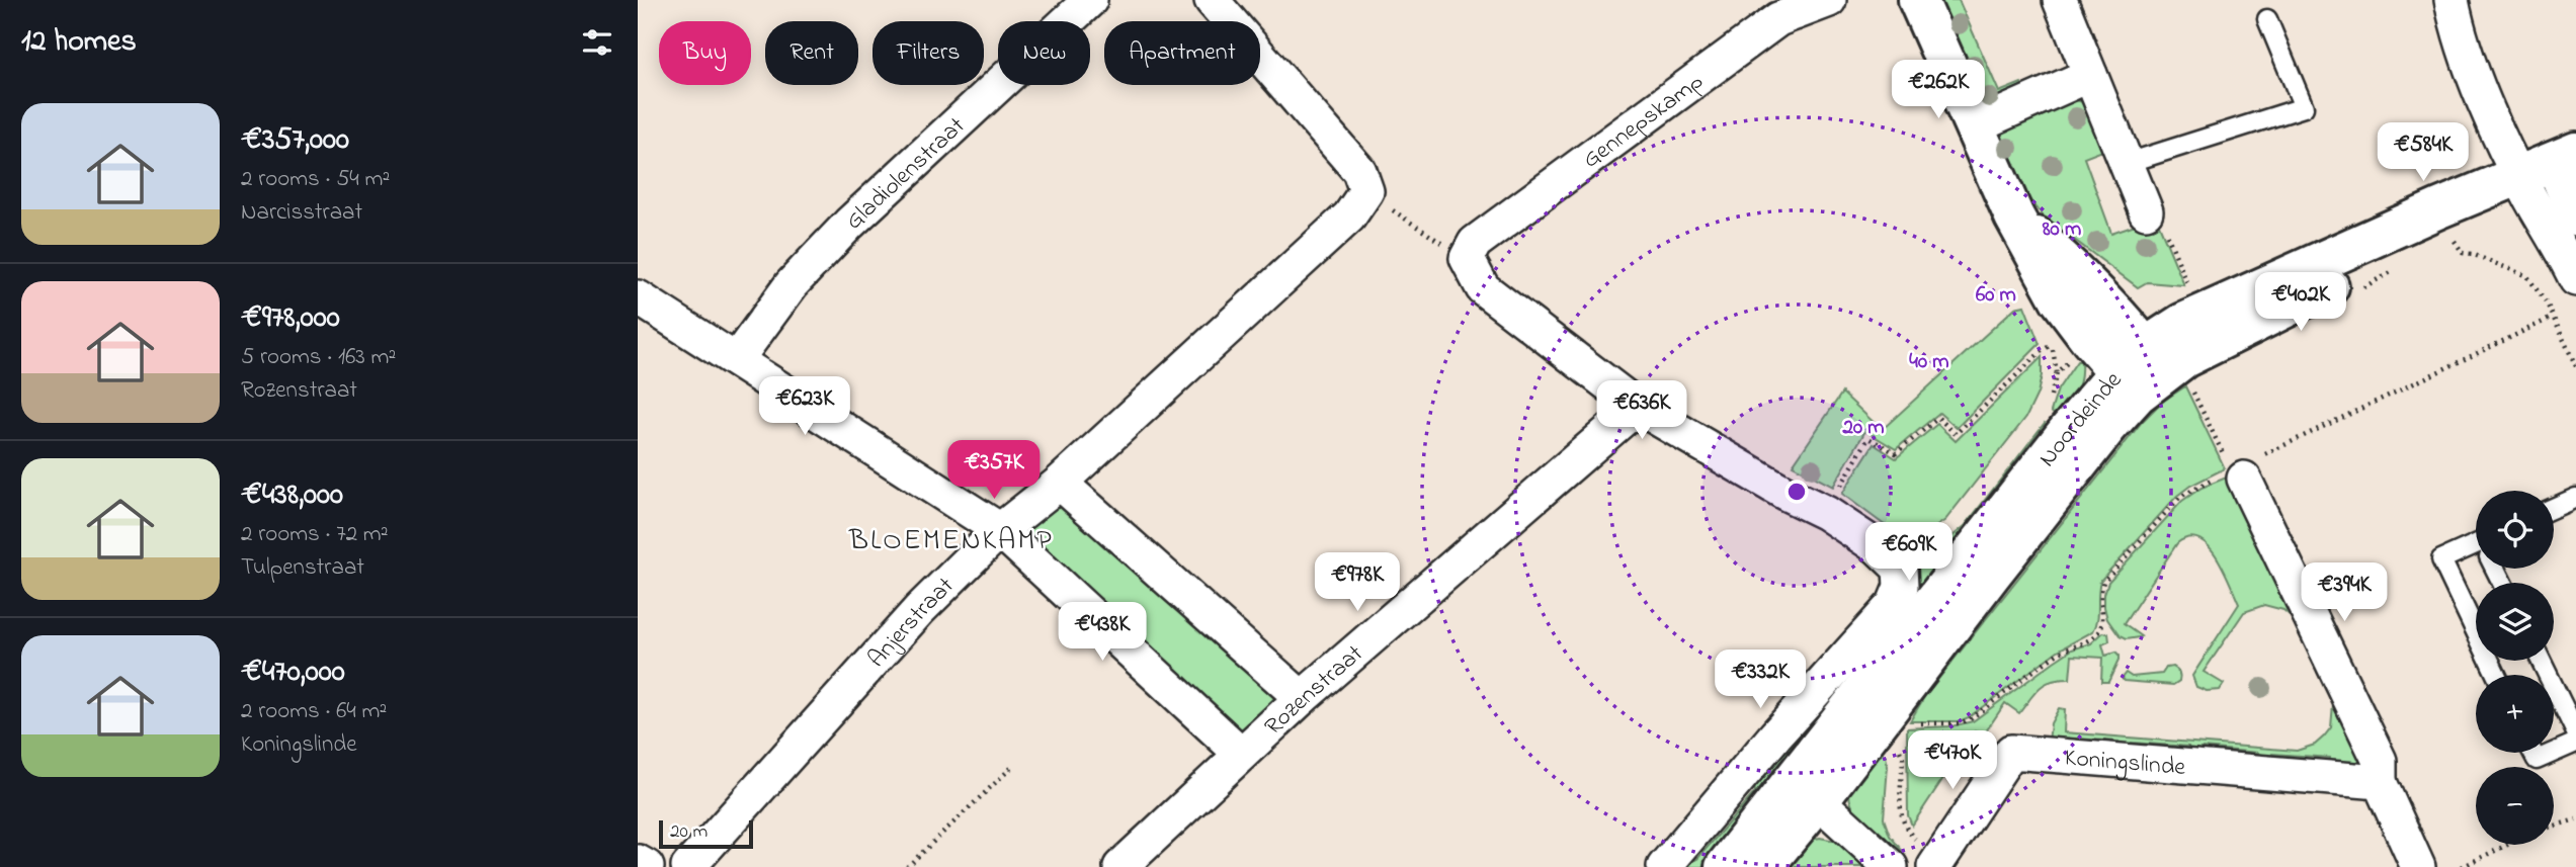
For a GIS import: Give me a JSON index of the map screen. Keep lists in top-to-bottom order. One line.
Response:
{"streets":{"street":["Gennepskamp","Gladiolenstraat","Noordeinde","Anjerstraat","Rozenstraat","Koningslinde"]},"districts":["BLOEMENKAMP"],"scale_bar":"20 m","page":{"heading":"12 homes","chip":["Buy","Rent","Filters","New","Apartment"],"price":["€262K","€584K","€402K","€623K","€636K","€357K","€609K","€978K","€394K","€438K","€332K","€470K"],"list":[{"name":"€357,000","note":"2 rooms · 54 m² · Narcisstraat"},{"name":"€978,000","note":"5 rooms · 163 m² · Rozenstraat"},{"name":"€438,000","note":"2 rooms · 72 m² · Tulpenstraat"},{"name":"€470,000","note":"2 rooms · 64 m² · Koningslinde"}],"map_buttons":["+","−"],"scale":"20 m"},"rings":["80 m","60 m","40 m","20 m"]}
